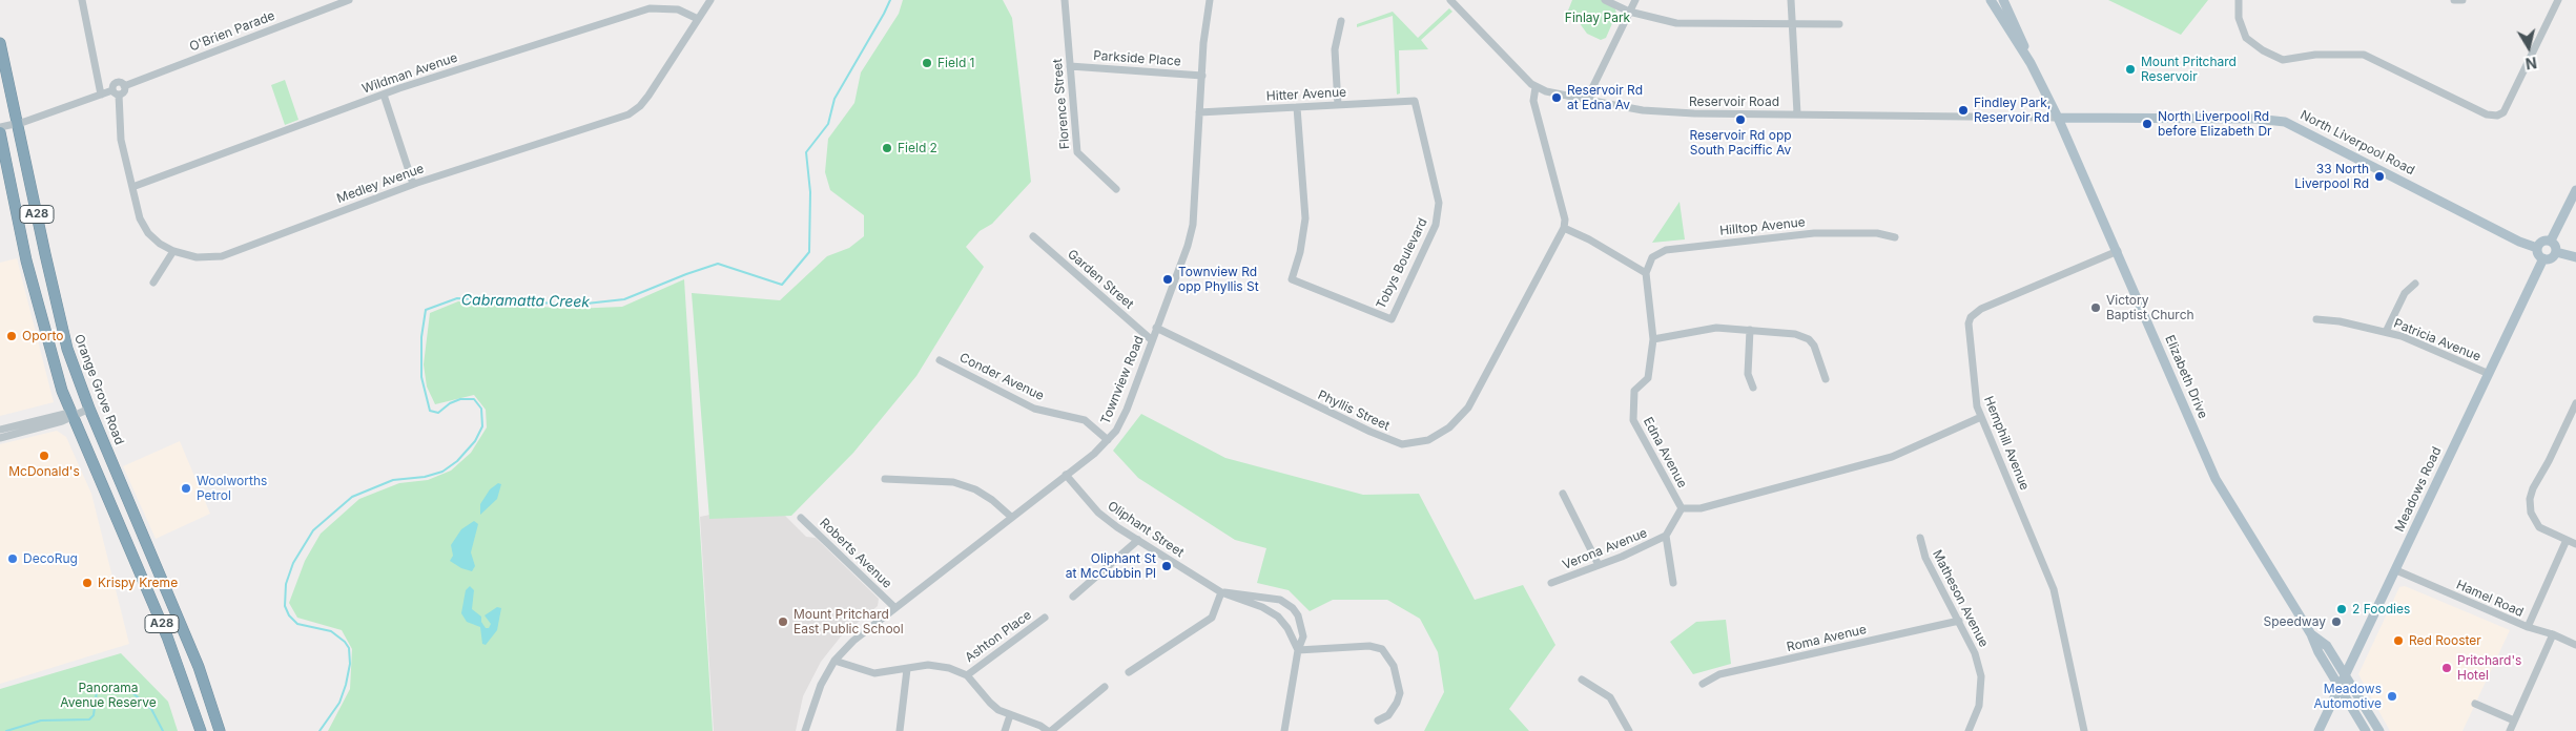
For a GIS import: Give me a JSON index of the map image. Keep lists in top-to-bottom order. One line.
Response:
{"streets":{"highway":["A28","Orange Grove Road"],"main road":["North Liverpool Road","Elizabeth Drive","Meadows Road"],"street":["O'Brien Parade","Parkside Place","Wildman Avenue","Hitter Avenue","Reservoir Road","Florence Street","Medley Avenue","Hilltop Avenue","Tobys Boulevard","Garden Street","Patricia Avenue","Conder Avenue","Townview Road","Phyllis Street","Hemphill Avenue","Edna Avenue","Oliphant Street","Verona Avenue","Roberts Avenue","Matheson Avenue","Hamel Road","Ashton Place","Roma Avenue"]},"crossings":[["O'Brien Parade","Medley Avenue"],["Parkside Place","Florence Street"],["Parkside Place","Townview Road"],["Wildman Avenue","Medley Avenue"],["Hitter Avenue","Tobys Boulevard"],["Hitter Avenue","Townview Road"],["Reservoir Road","North Liverpool Road"],["Reservoir Road","Elizabeth Drive"],["North Liverpool Road","Elizabeth Drive"],["North Liverpool Road","Meadows Road"],["Hilltop Avenue","Edna Avenue"],["Garden Street","Townview Road"],["Patricia Avenue","Meadows Road"],["Conder Avenue","Townview Road"],["Elizabeth Drive","Hemphill Avenue"],["Elizabeth Drive","Meadows Road"],["Townview Road","Phyllis Street"],["Townview Road","Oliphant Street"],["Townview Road","Roberts Avenue"],["Hemphill Avenue","Edna Avenue"],["Edna Avenue","Verona Avenue"],["Meadows Road","Hamel Road"],["Matheson Avenue","Roma Avenue"]],"water":["Cabramatta Creek"],"parks":["Finlay Park","Panorama Avenue Reserve"],"places":["Field 1","Mount Pritchard Reservoir","Reservoir Rd at Edna Av","Findley Park, Reservoir Rd","Reservoir Rd opp South Paciffic Av","North Liverpool Rd before Elizabeth Dr","Field 2","33 North Liverpool Rd","Townview Rd opp Phyllis St","Victory Baptist Church","Oporto","McDonald's","Woolworths Petrol","DecoRug","Oliphant St at McCubbin Pl","Krispy Kreme","2 Foodies","Mount Pritchard East Public School","Speedway","Red Rooster","Pritchard's Hotel","Meadows Automotive"],"north":"bottom"}
